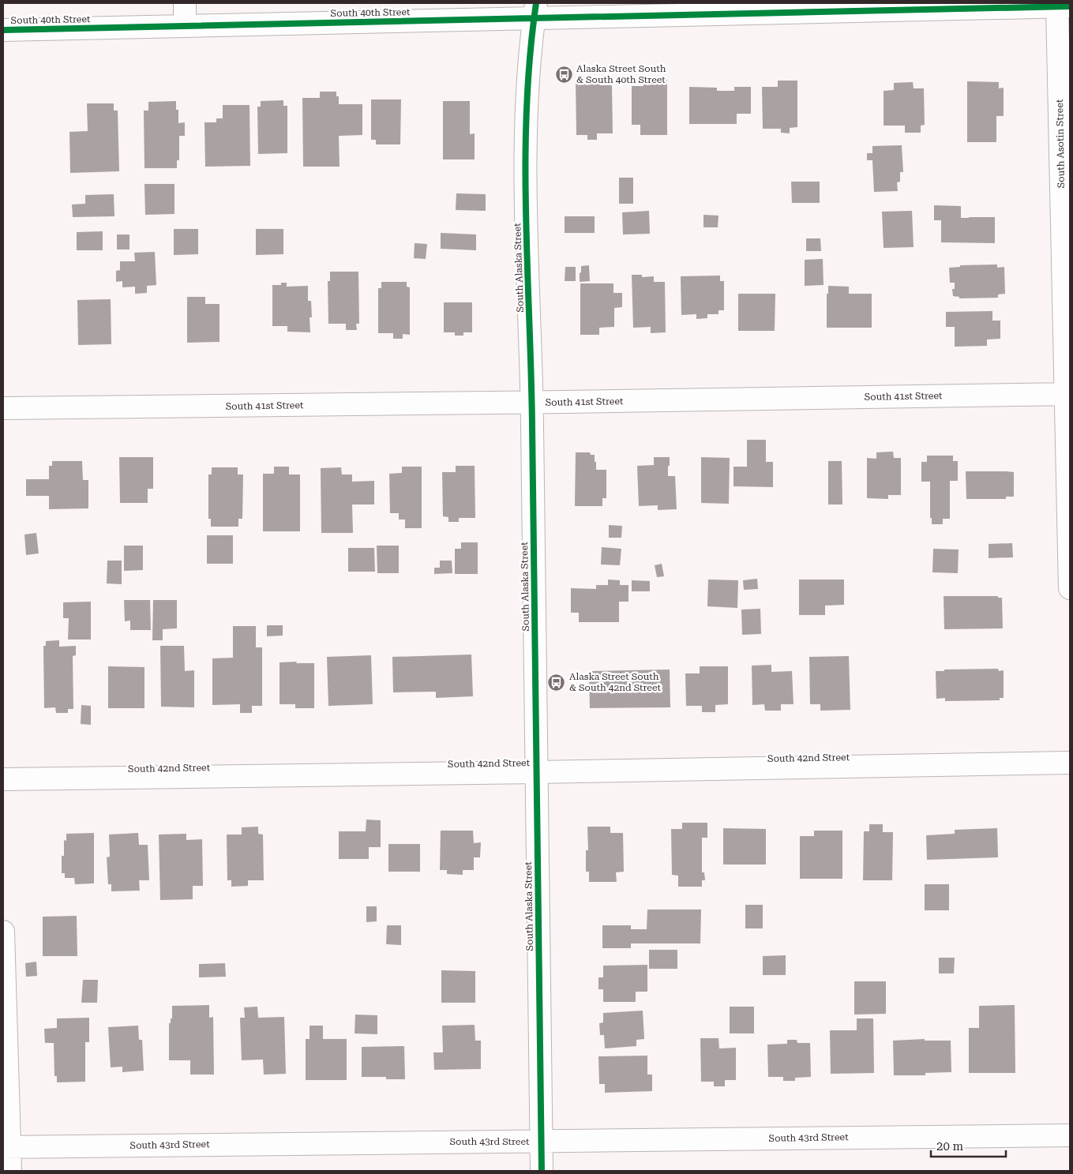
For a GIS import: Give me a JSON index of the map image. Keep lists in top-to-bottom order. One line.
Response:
{"streets":{"street":["South 40th Street","South Asotin Street","South Alaska Street","South 41st Street","South 42nd Street","South 43rd Street"]},"crossings":[["South 40th Street","South Asotin Street"],["South 40th Street","South Alaska Street"],["South Asotin Street","South 41st Street"],["South Alaska Street","South 41st Street"],["South Alaska Street","South 42nd Street"],["South Alaska Street","South 43rd Street"]],"places":{"bus stop":["Alaska Street South & South 40th Street","Alaska Street South & South 42nd Street"]},"scale_bar":"20 m"}
